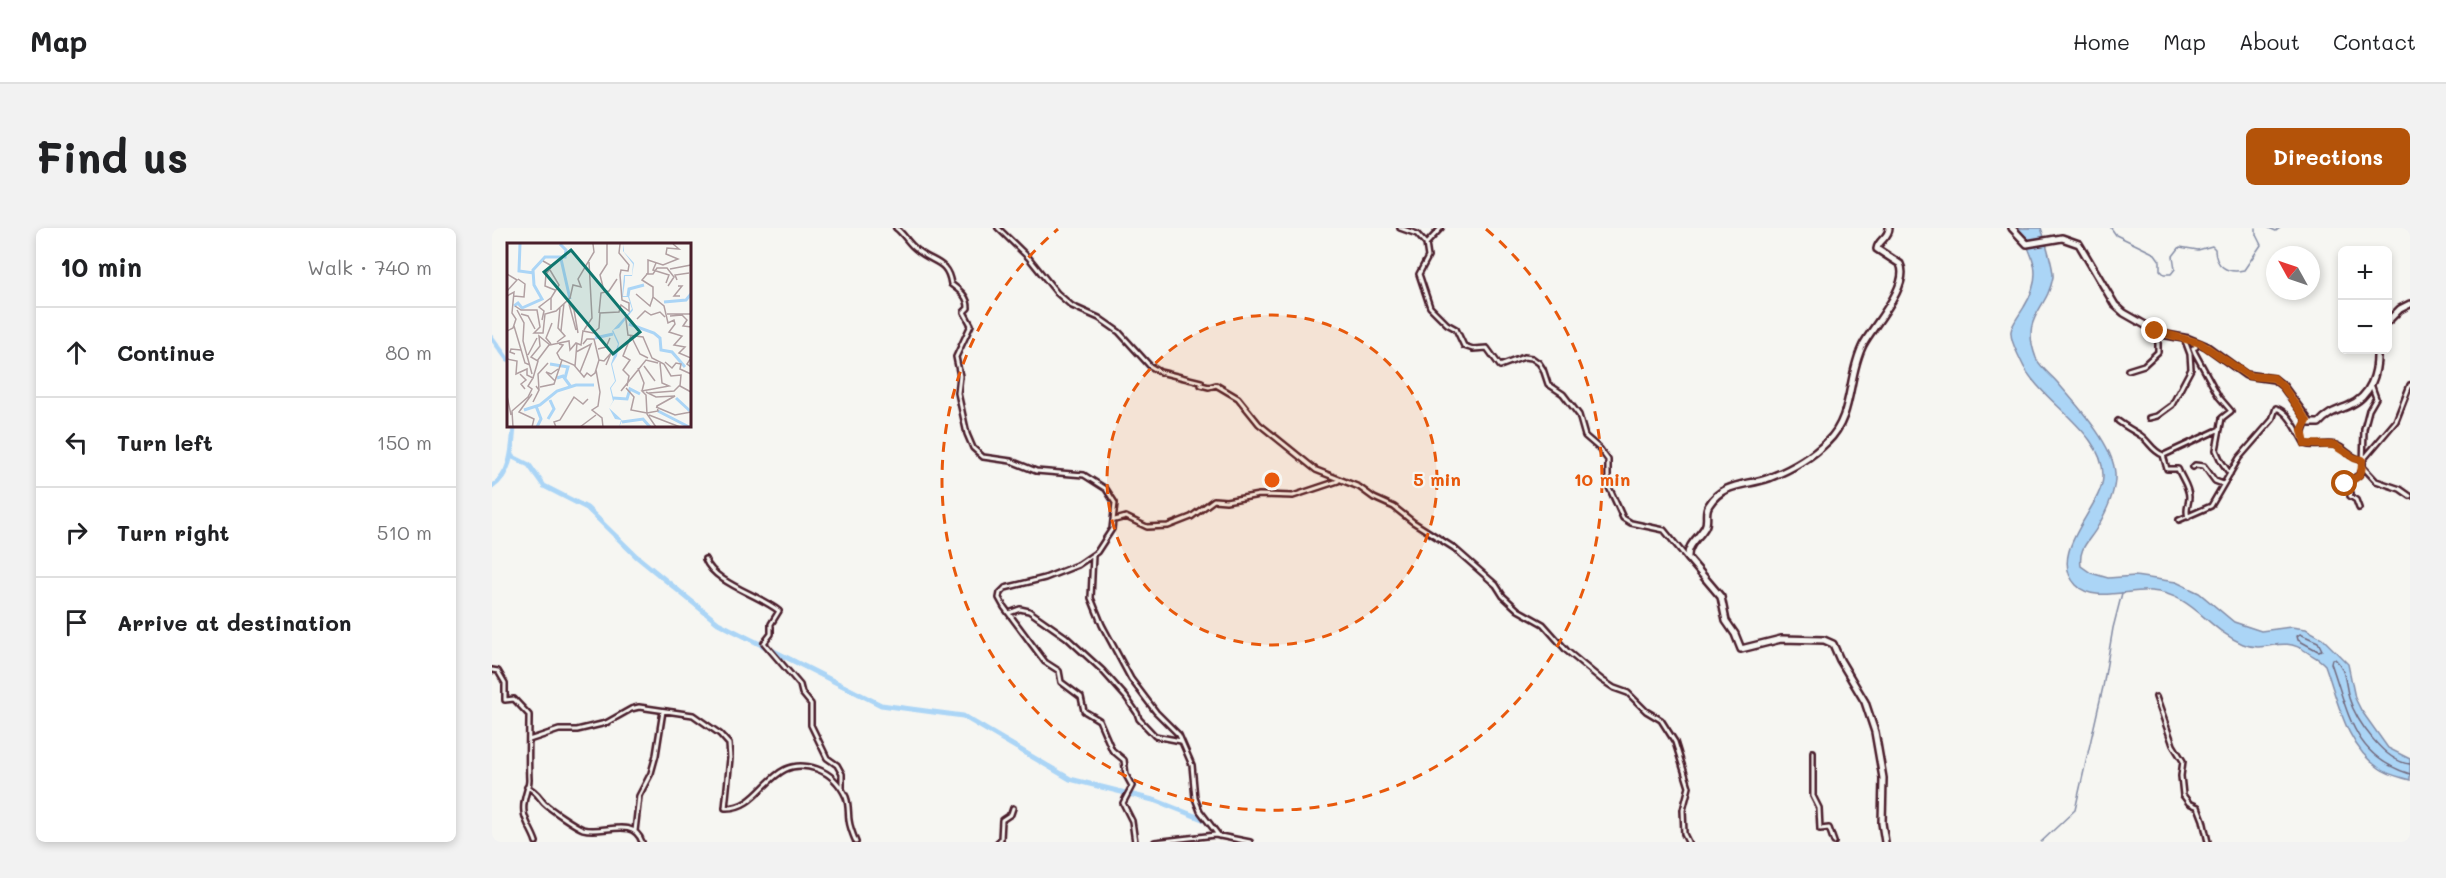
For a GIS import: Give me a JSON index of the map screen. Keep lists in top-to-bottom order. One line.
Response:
{"north":"top left","page":{"header":"Map","nav":["Home","Map","About","Contact"],"buttons":"Directions","title":"Find us","heading":["10 min","Walk · 740 m"],"map_buttons":["+","−"],"list":[["Continue","80 m"],["Turn left","150 m"],["Turn right","510 m"],"Arrive at destination"]},"rings":["5 min","10 min"]}
